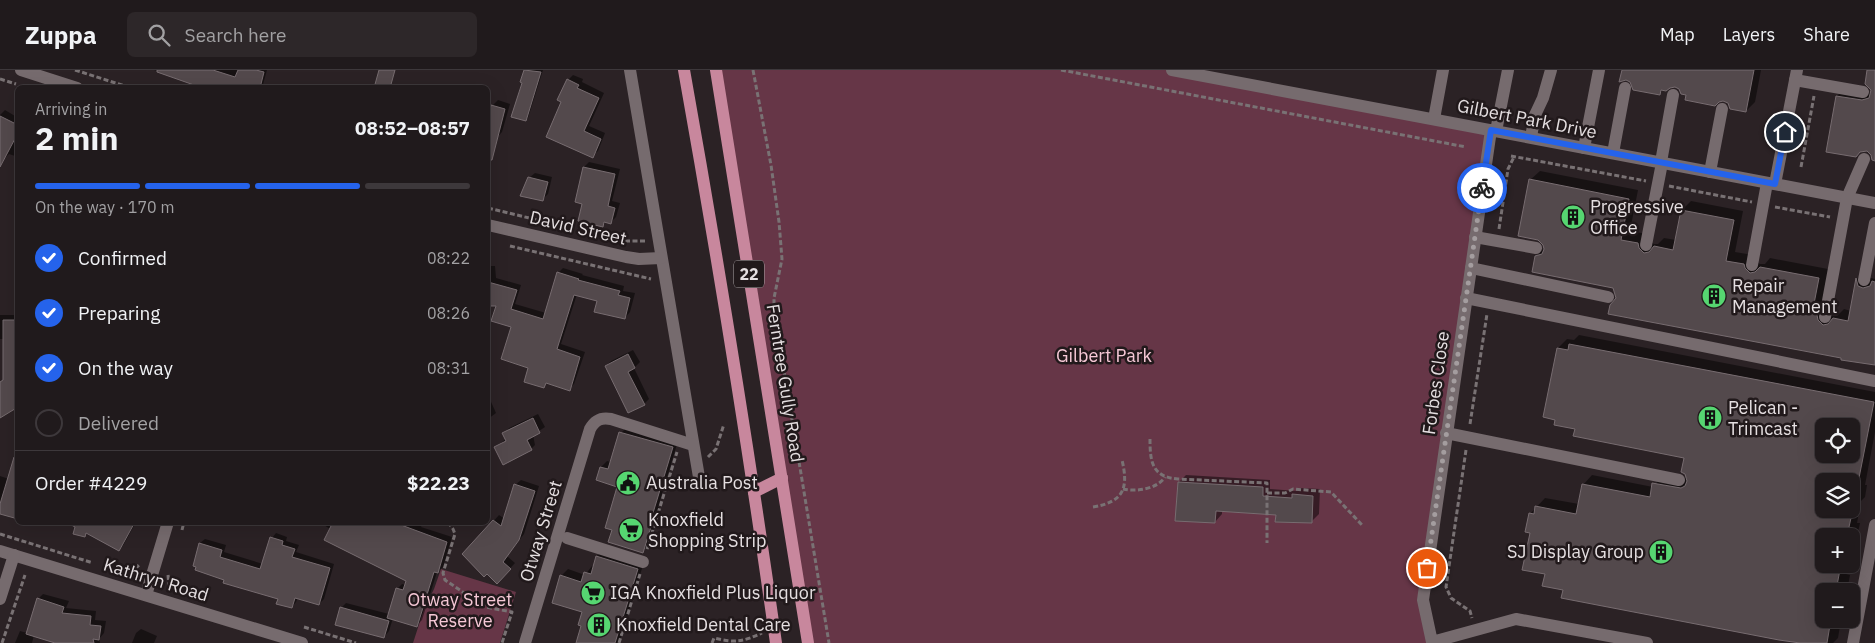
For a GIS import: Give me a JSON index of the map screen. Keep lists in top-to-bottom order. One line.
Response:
{"streets":{"main road":["22","Ferntree Gully Road"],"street":["Gilbert Park Drive","David Street","Forbes Close","Otway Street","Kathryn Road"]},"crossings":[["Gilbert Park Drive","Forbes Close"]],"parks":["Gilbert Park","Otway Street Reserve"],"places":{"building":["Progressive Office","Repair Management","Pelican - Trimcast","SJ Display Group","Knoxfield Dental Care"],"public building":["Australia Post"],"supermarket":["Knoxfield Shopping Strip","IGA Knoxfield Plus Liquor"]},"page":{"header":"Zuppa","search":"Search here","nav":["Map","Layers","Share"],"heading":["2 min","Arriving in","08:52–08:57"],"panel":["Order #4229","$22.23"],"bar":"On the way · 170 m","list":[["Confirmed","08:22"],["Preparing","08:26"],["On the way","08:31"],"Delivered"],"map_buttons":["+","−"]}}
